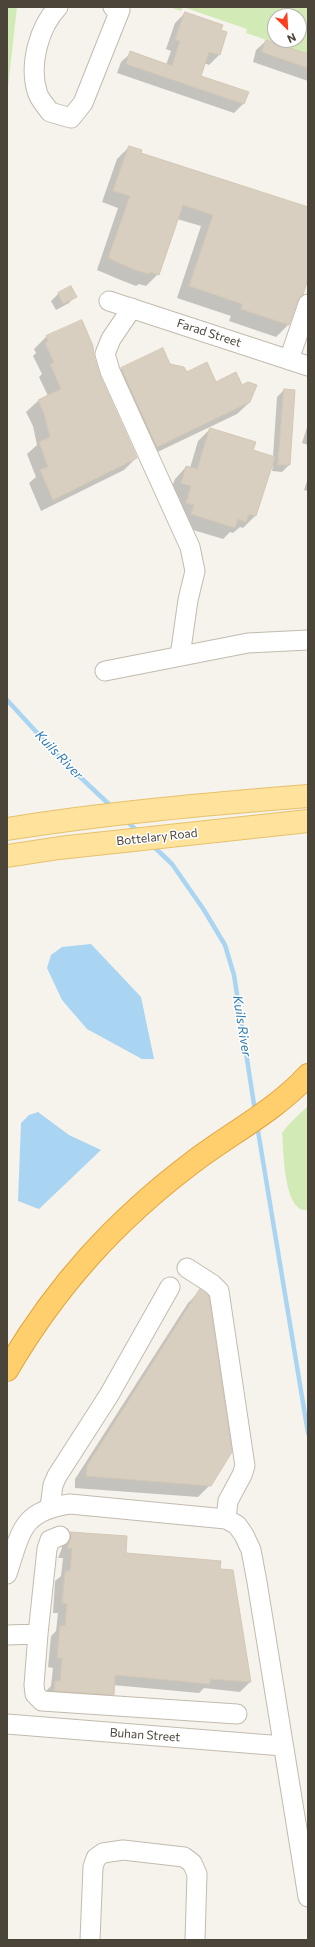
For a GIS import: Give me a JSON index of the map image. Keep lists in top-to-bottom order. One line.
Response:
{"streets":{"main road":["Bottelary Road"],"street":["Farad Street","Buhan Street"]},"water":["Kuils River"],"north":"bottom right"}
